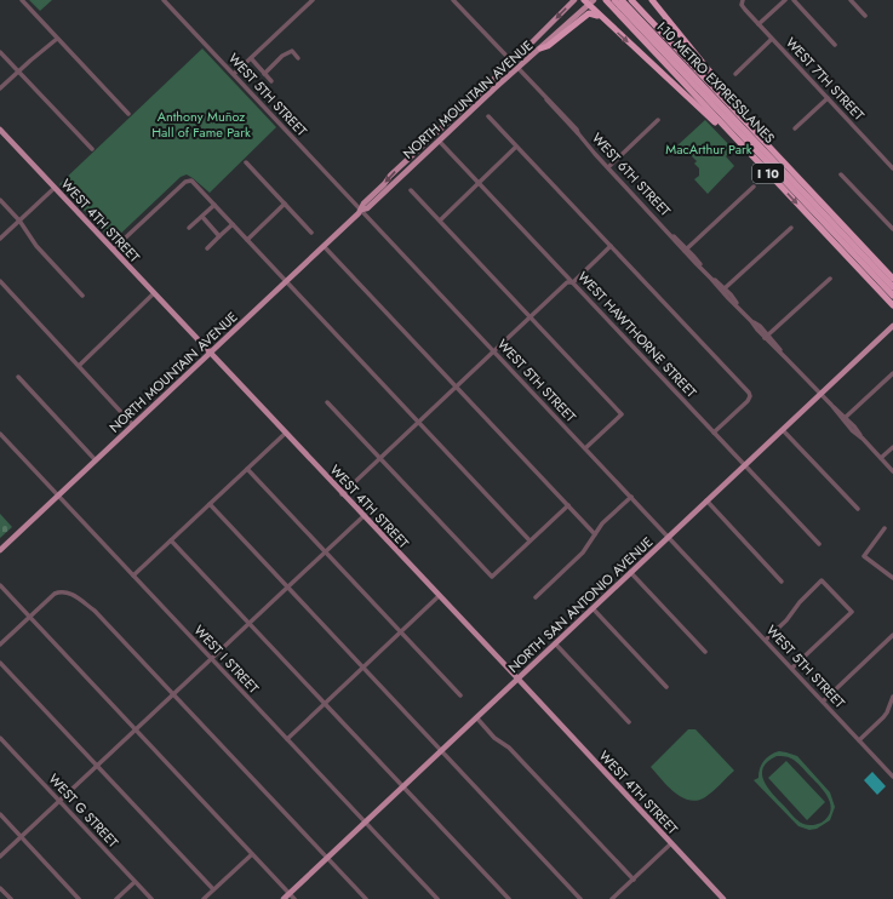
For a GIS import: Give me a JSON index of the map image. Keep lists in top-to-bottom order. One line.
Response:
{"streets":{"highway":["I-10 METRO EXPRESSLANES","I 10"],"main road":["NORTH MOUNTAIN AVENUE","WEST 4TH STREET","NORTH SAN ANTONIO AVENUE"],"street":["WEST 7TH STREET","WEST 5TH STREET","WEST 6TH STREET","WEST HAWTHORNE STREET","WEST I STREET","WEST G STREET"]},"crossings":[["WEST 5TH STREET","NORTH MOUNTAIN AVENUE"],["WEST 5TH STREET","NORTH SAN ANTONIO AVENUE"],["NORTH MOUNTAIN AVENUE","WEST 6TH STREET"],["NORTH MOUNTAIN AVENUE","WEST 4TH STREET"],["NORTH MOUNTAIN AVENUE","WEST HAWTHORNE STREET"],["NORTH MOUNTAIN AVENUE","WEST I STREET"],["WEST 6TH STREET","NORTH SAN ANTONIO AVENUE"],["WEST 4TH STREET","NORTH SAN ANTONIO AVENUE"],["WEST HAWTHORNE STREET","NORTH SAN ANTONIO AVENUE"],["NORTH SAN ANTONIO AVENUE","WEST I STREET"]],"parks":["Anthony Muñoz Hall of Fame Park","MacArthur Park"]}
